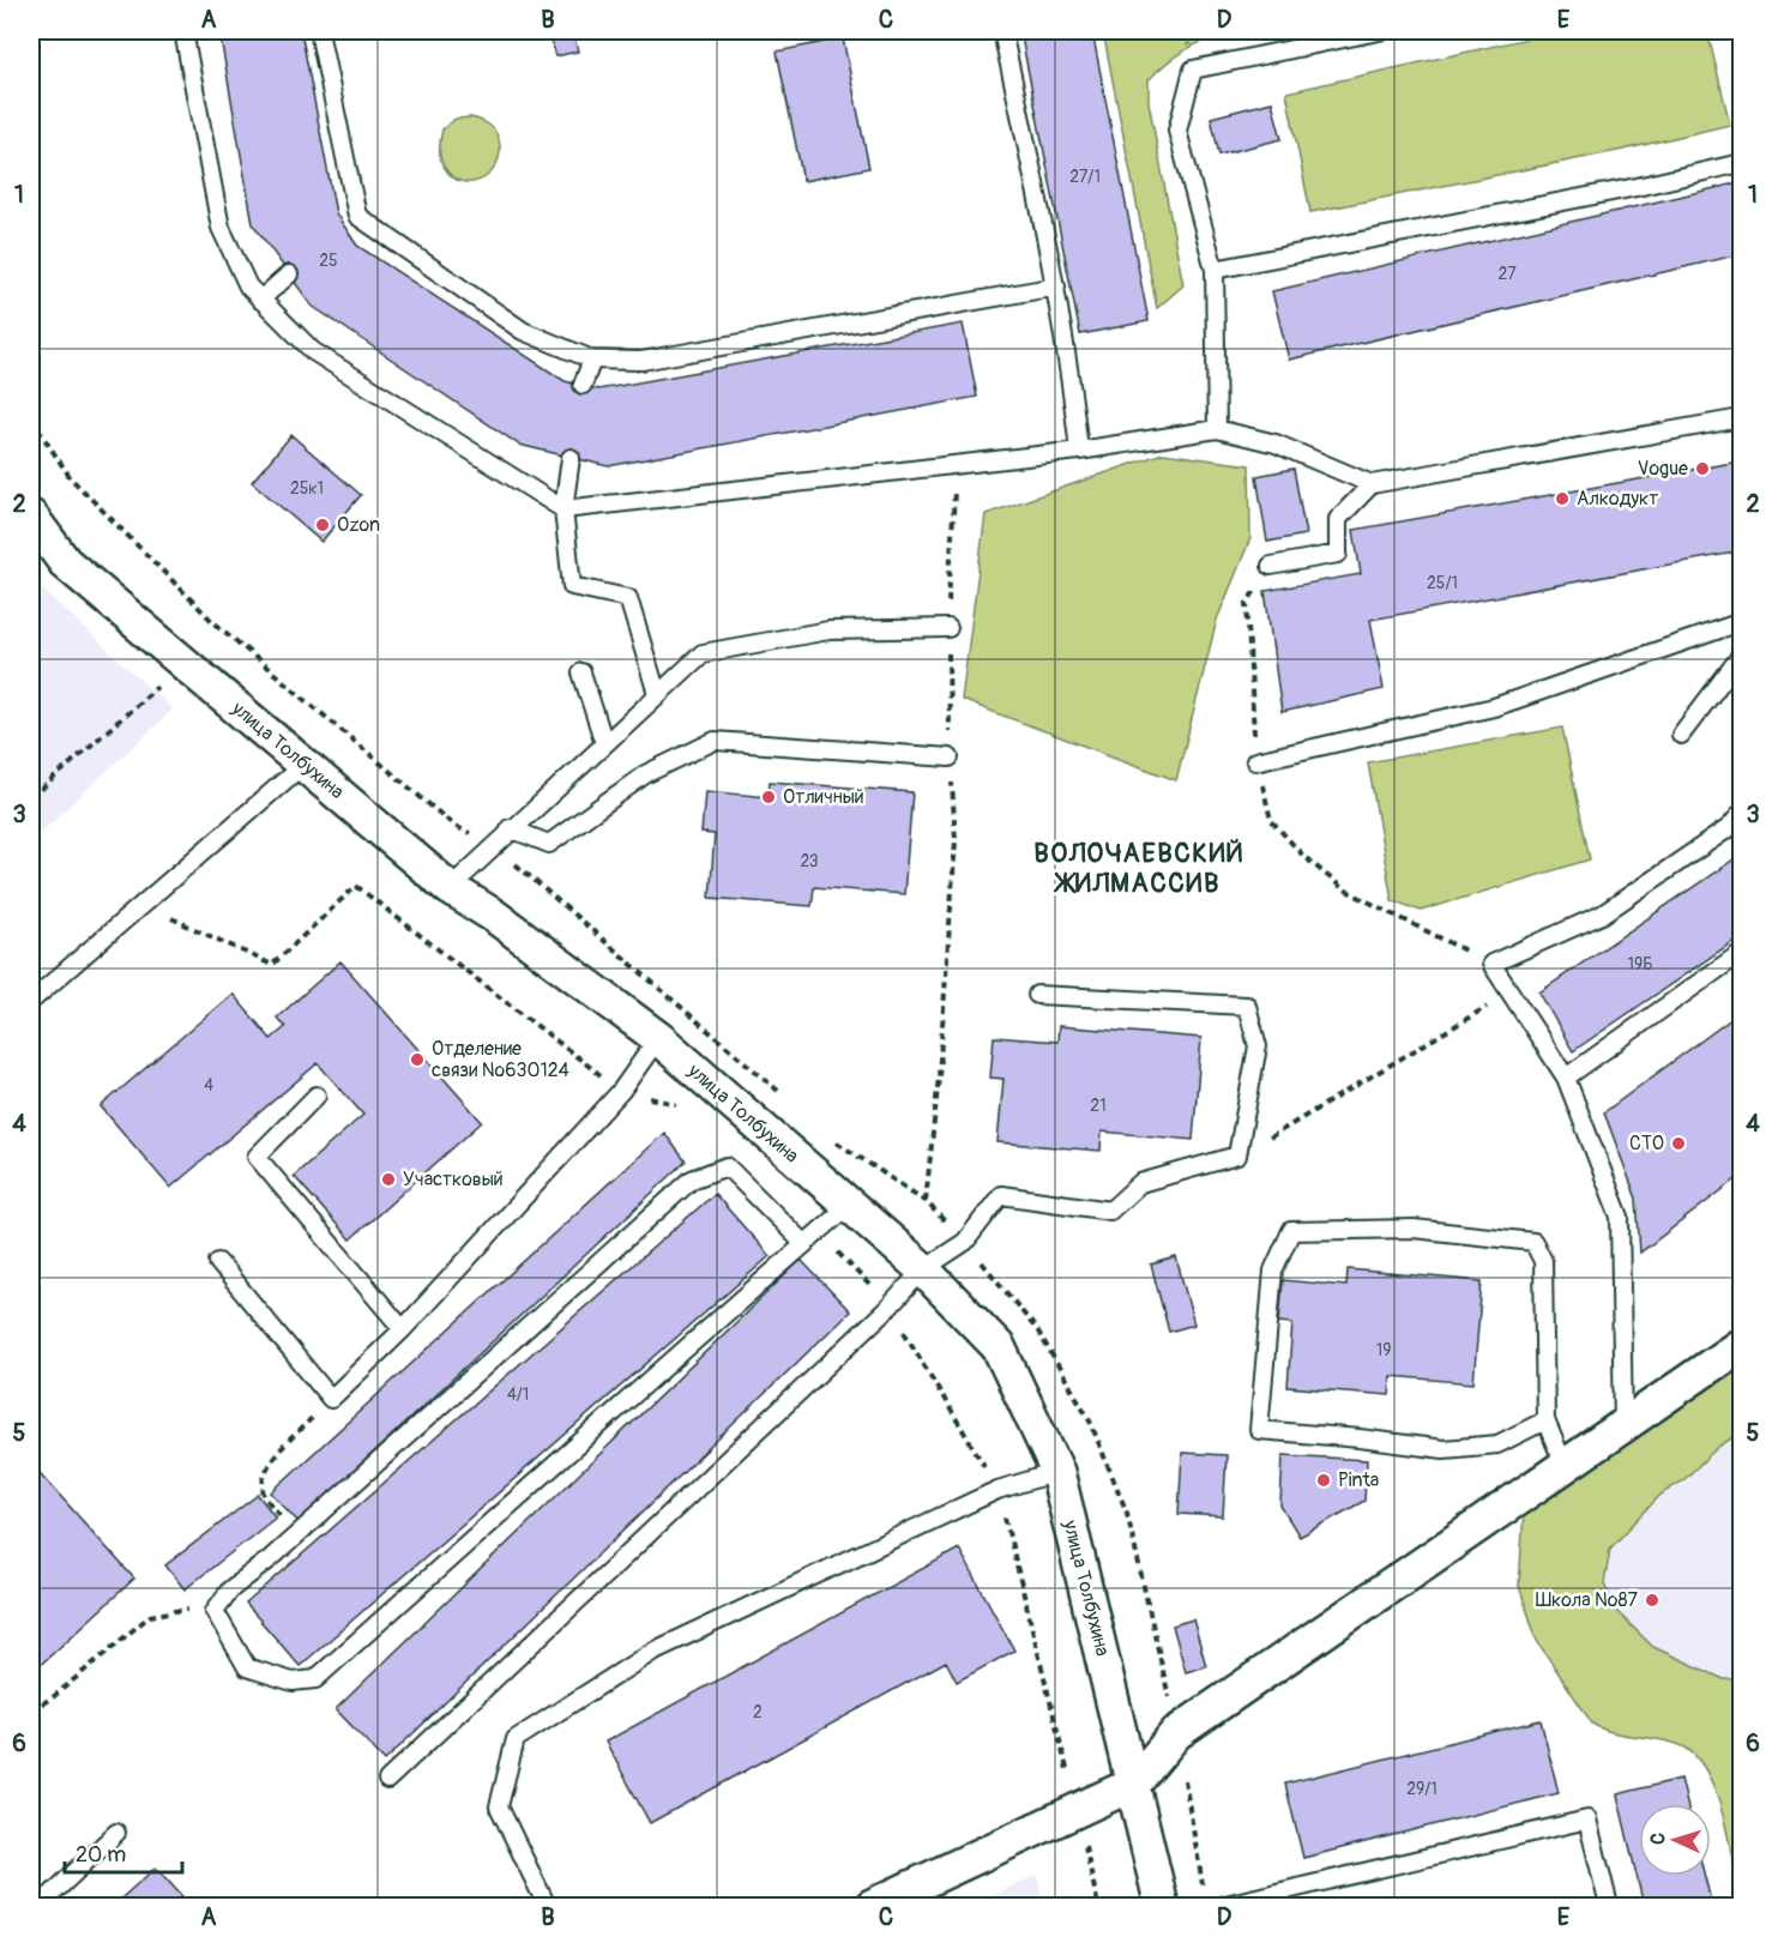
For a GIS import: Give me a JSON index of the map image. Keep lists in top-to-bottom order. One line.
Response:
{"streets":{"street":["улица Толбухина"]},"districts":["ВОЛОЧАЕВСКИЙ ЖИЛМАССИВ"],"places":["Vogue","Алкодукт","Ozon","Отличный","Отделение связи №630124","СТО","Участковый","Pinta","Школа №87"],"house_numbers":["27/1","25","27","25к1","25/1","23","19Б","4","21","19","4/1","2","29/1"],"scale_bar":"20 m","north":"left","grid":{"columns":["A","B","C","D","E"],"rows":["1","2","3","4","5","6"]}}
